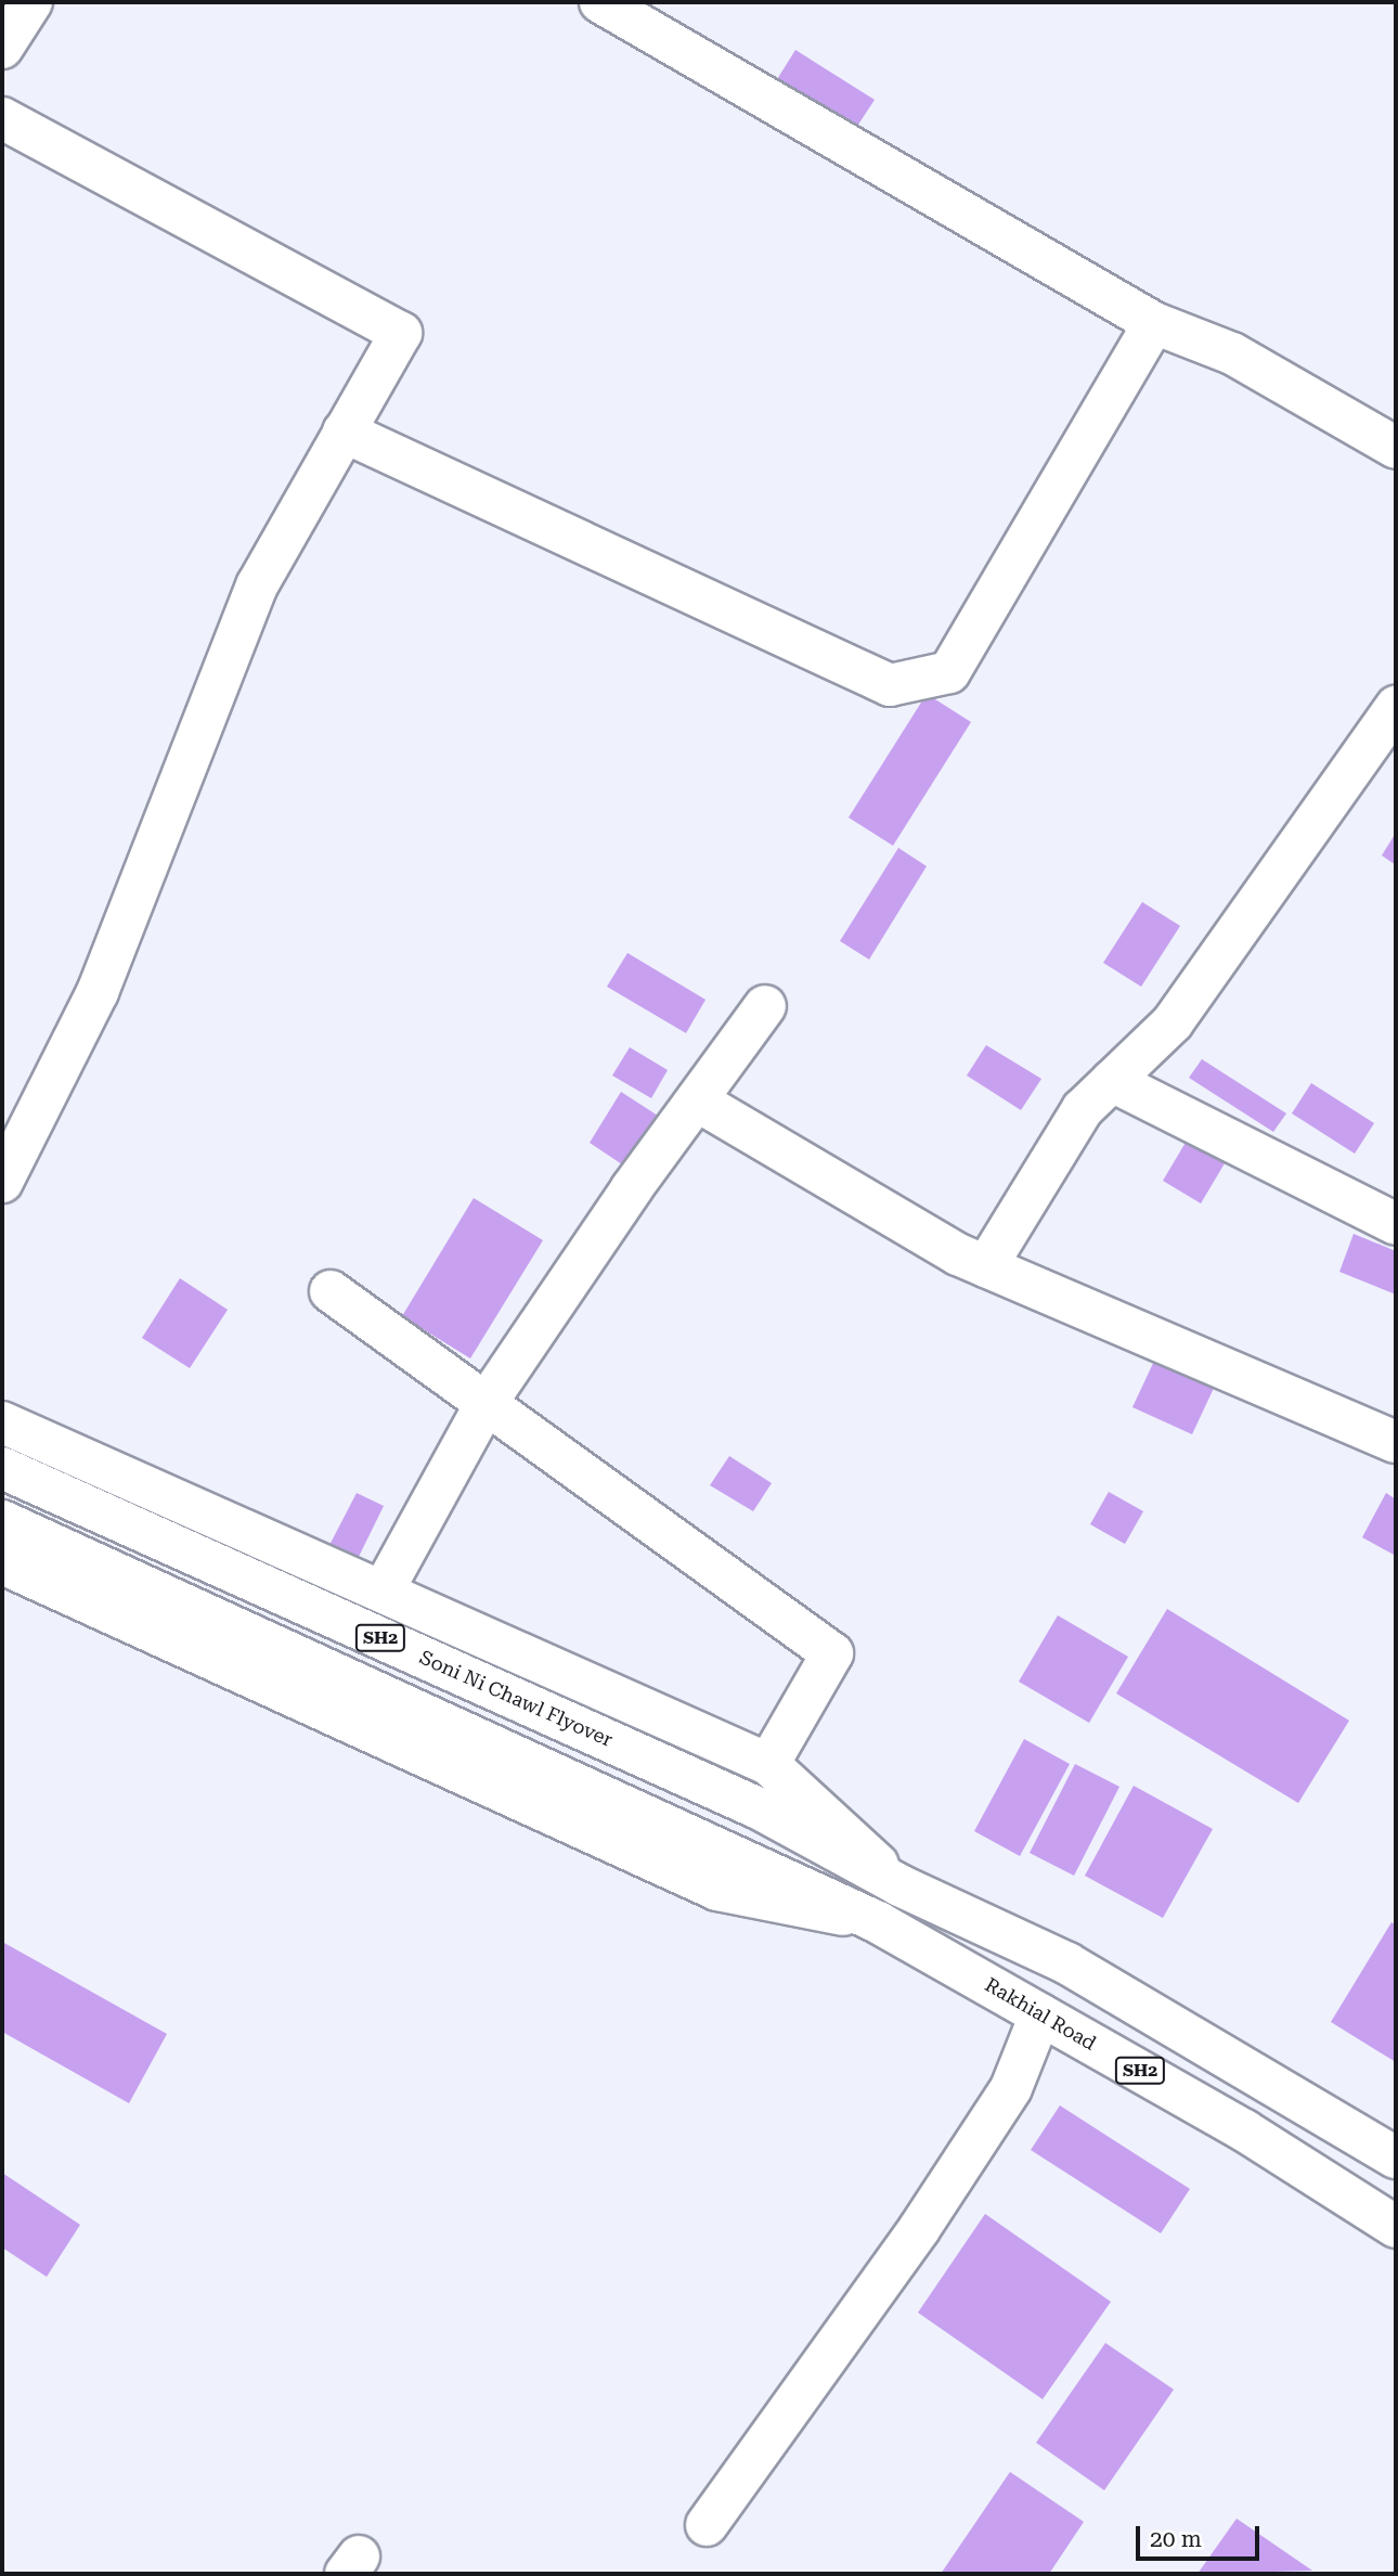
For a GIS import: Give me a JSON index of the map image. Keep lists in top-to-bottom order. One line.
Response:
{"streets":{"street":["SH2","Soni Ni Chawl Flyover","Rakhial Road"]},"crossings":[["SH2","Soni Ni Chawl Flyover"],["SH2","Rakhial Road"]],"scale_bar":"20 m"}
